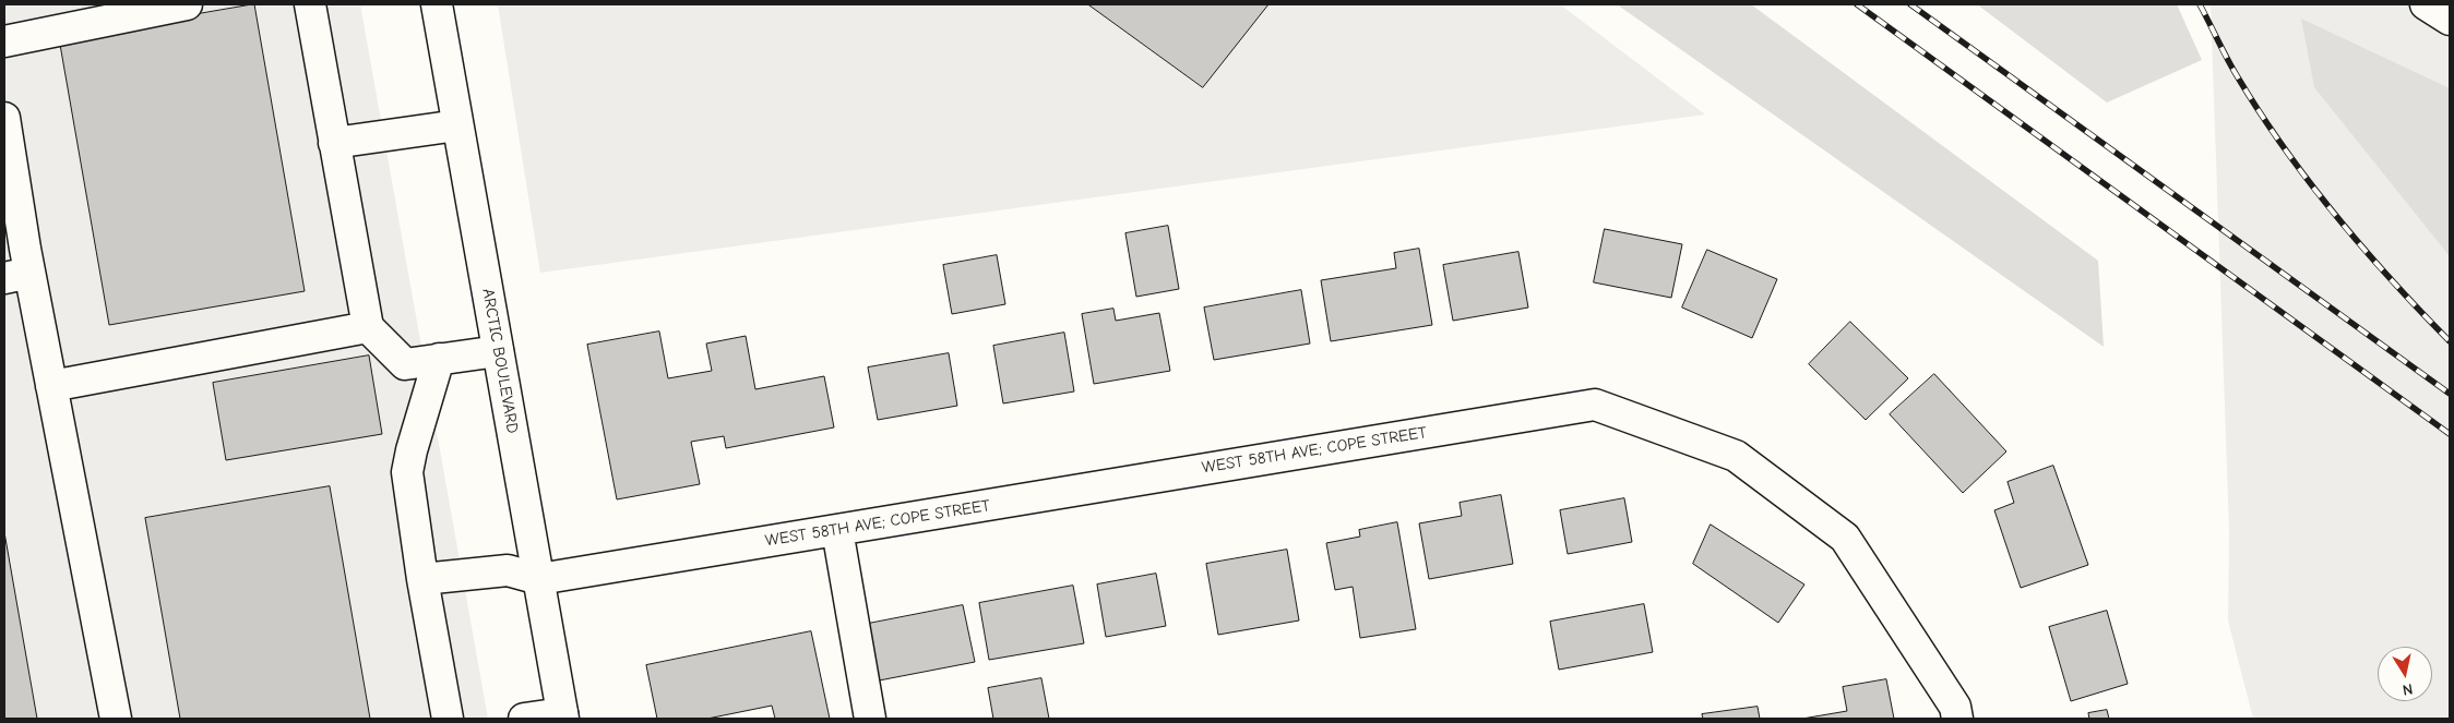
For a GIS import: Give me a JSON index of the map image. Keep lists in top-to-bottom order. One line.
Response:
{"streets":{"street":["ARCTIC BOULEVARD","WEST 58TH AVE; COPE STREET"]},"crossings":[["ARCTIC BOULEVARD","WEST 58TH AVE; COPE STREET"]],"north":"bottom"}
